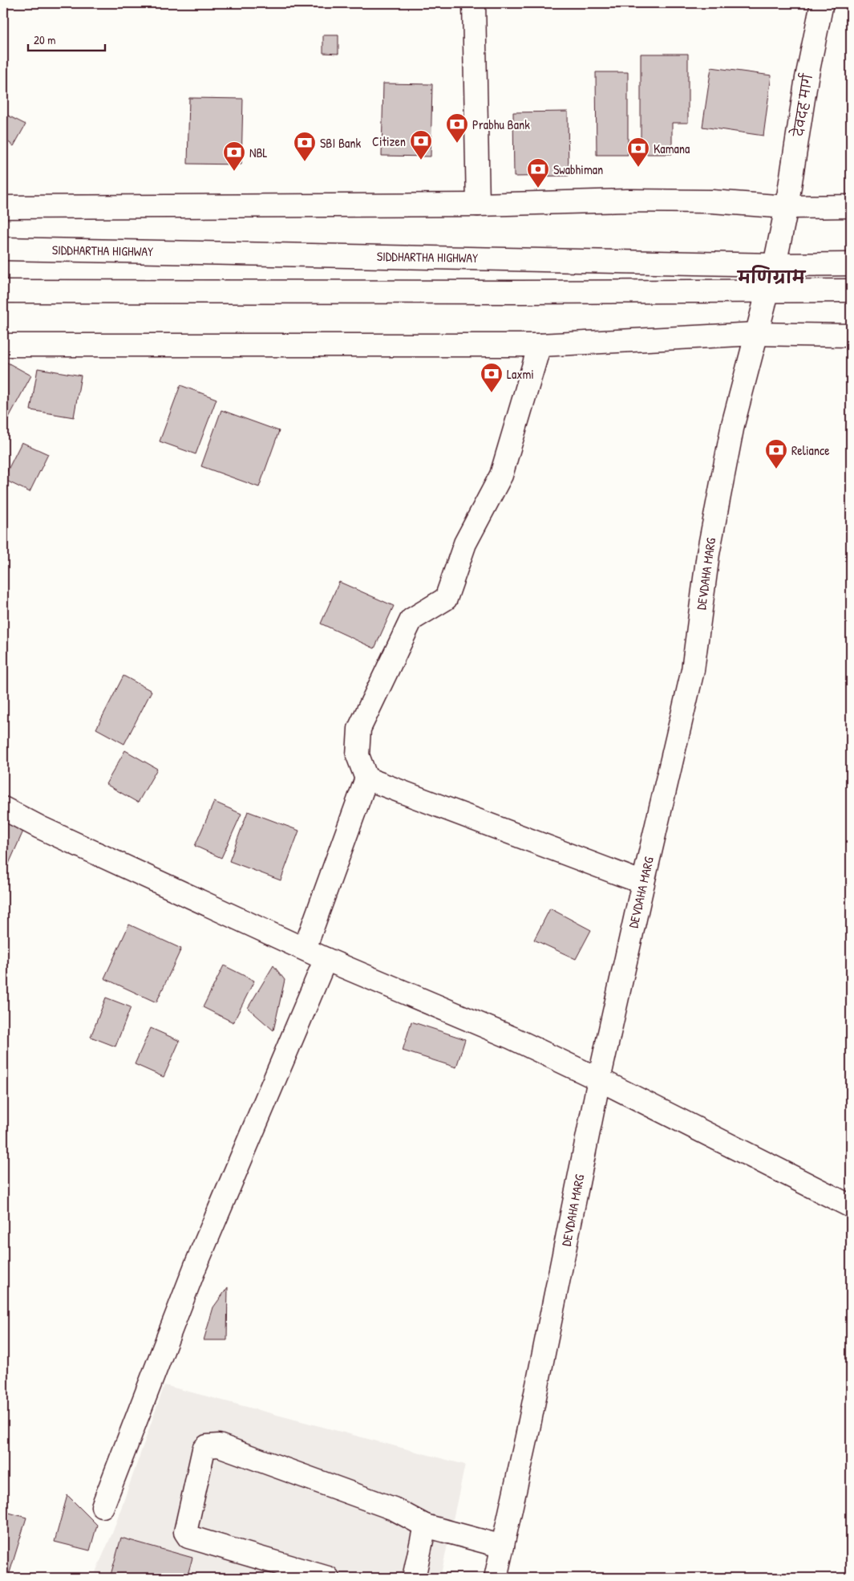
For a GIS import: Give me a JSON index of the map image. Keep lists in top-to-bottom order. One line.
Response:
{"streets":{"main road":["देवदह मार्ग","SIDDHARTHA HIGHWAY","DEVDAHA MARG"]},"crossings":[["देवदह मार्ग","DEVDAHA MARG"],["SIDDHARTHA HIGHWAY","DEVDAHA MARG"]],"districts":["मणिग्राम"],"places":{"bank":["Prabhu Bank","Citizen","SBI Bank","Kamana","NBL","Swabhiman","Laxmi","Reliance"]},"scale_bar":"20 m"}
